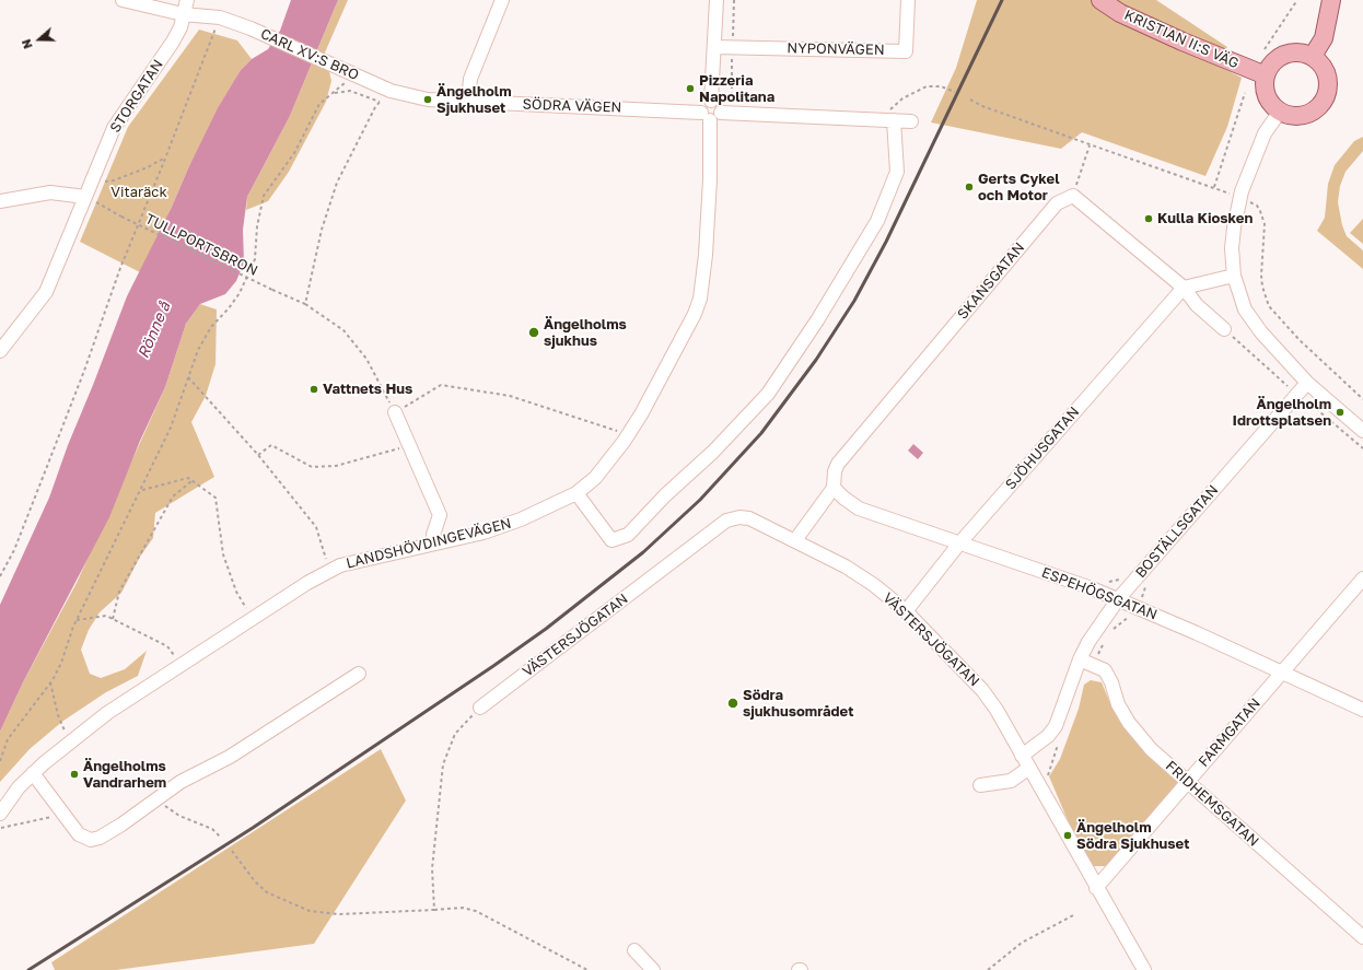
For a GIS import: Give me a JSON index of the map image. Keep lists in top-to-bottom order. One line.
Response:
{"streets":{"main road":["KRISTIAN II:S VÄG"],"street":["NYPONVÄGEN","CARL XV:S BRO","STORGATAN","SÖDRA VÄGEN","SKANSGATAN","SJÖHUSGATAN","BOSTÄLLSGATAN","LANDSHÖVDINGEVÄGEN","ESPEHÖGSGATAN","VÄSTERSJÖGATAN","FARMGATAN","FRIDHEMSGATAN"],"path":["TULLPORTSBRON"]},"crossings":[["CARL XV:S BRO","STORGATAN"],["CARL XV:S BRO","SÖDRA VÄGEN"],["STORGATAN","TULLPORTSBRON"],["SÖDRA VÄGEN","LANDSHÖVDINGEVÄGEN"],["SKANSGATAN","ESPEHÖGSGATAN"],["SJÖHUSGATAN","ESPEHÖGSGATAN"],["SJÖHUSGATAN","VÄSTERSJÖGATAN"],["BOSTÄLLSGATAN","ESPEHÖGSGATAN"],["BOSTÄLLSGATAN","VÄSTERSJÖGATAN"],["BOSTÄLLSGATAN","FRIDHEMSGATAN"],["ESPEHÖGSGATAN","FARMGATAN"],["VÄSTERSJÖGATAN","FARMGATAN"],["FARMGATAN","FRIDHEMSGATAN"]],"water":["Rönne å"],"parks":["Vitaräck"],"places":["Pizzeria Napolitana","Ängelholm Sjukhuset","Gerts Cykel och Motor","Kulla Kiosken","Ängelholms sjukhus","Vattnets Hus","Ängelholm Idrottsplatsen","Södra sjukhusområdet","Ängelholms Vandrarhem","Ängelholm Södra Sjukhuset"],"north":"left"}
